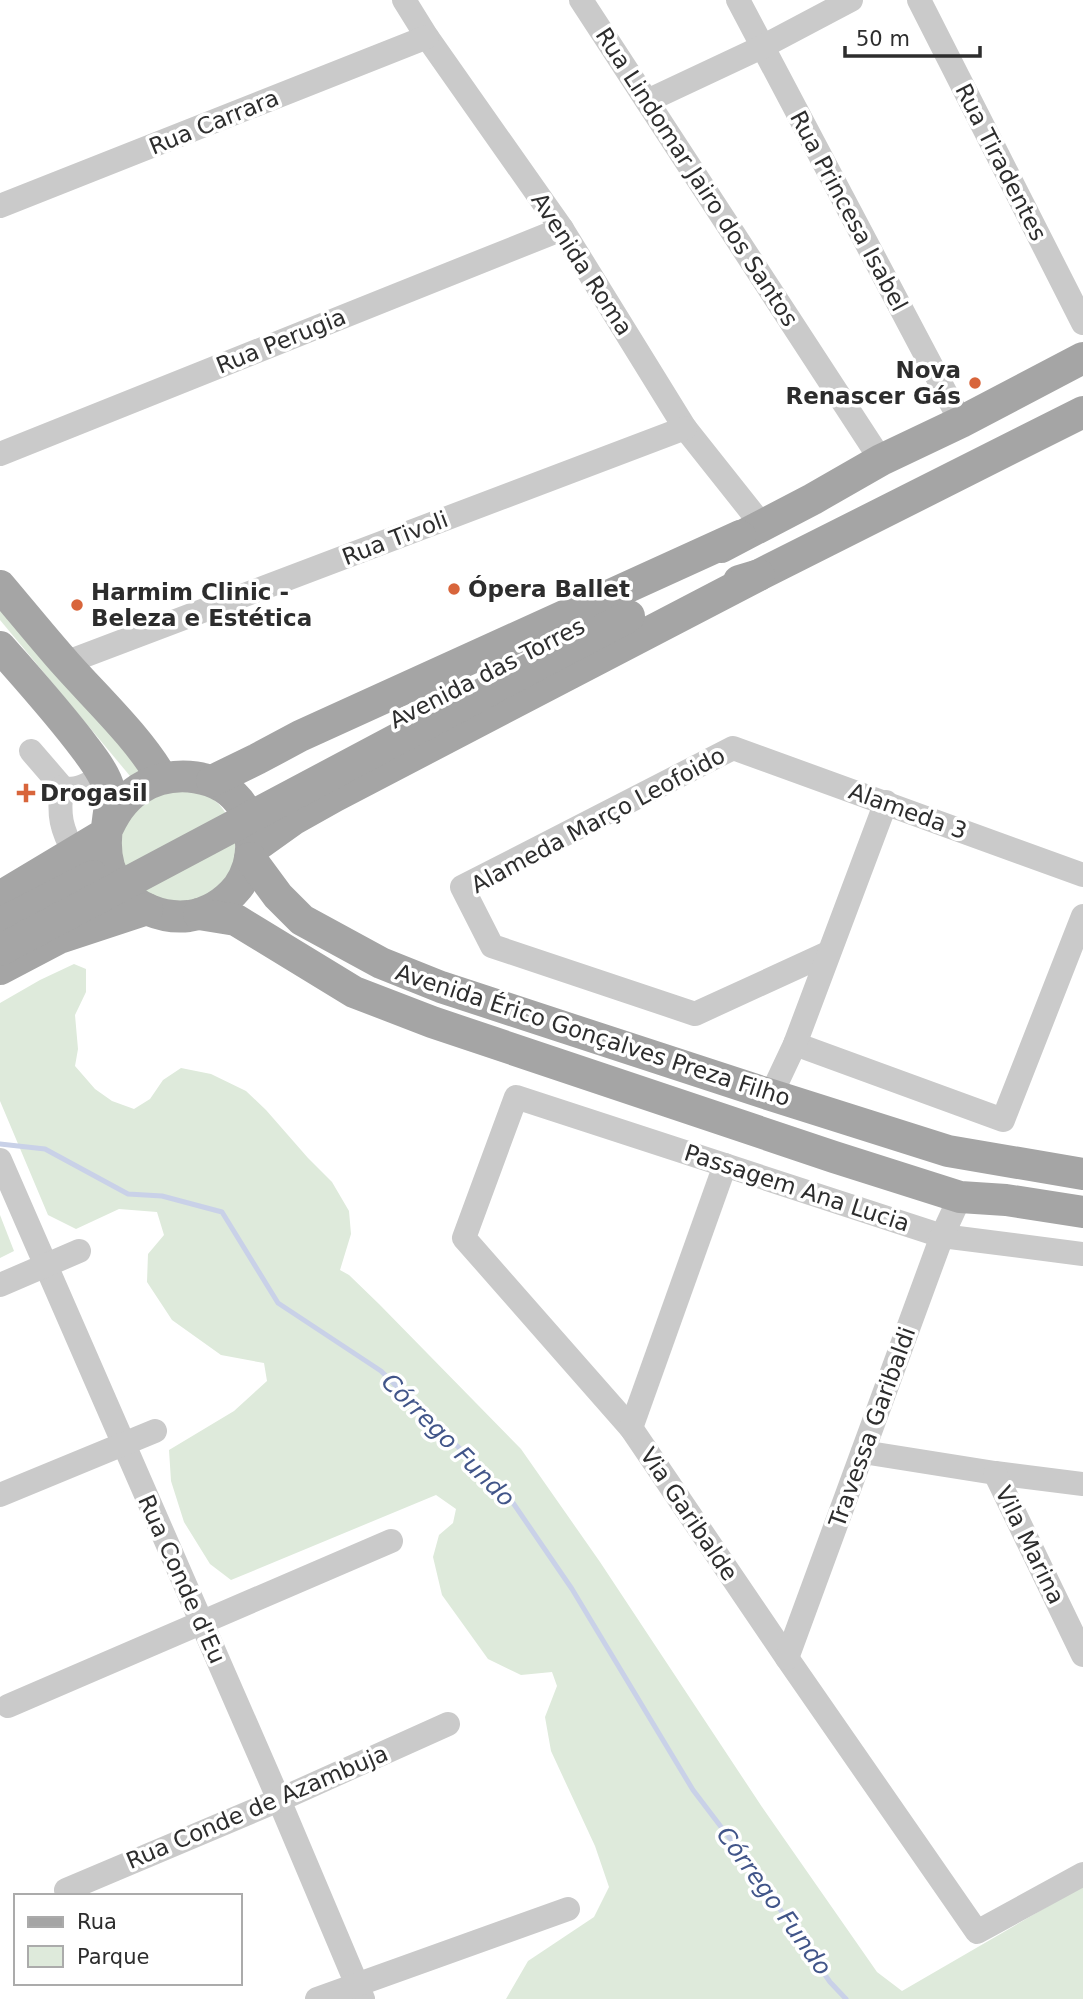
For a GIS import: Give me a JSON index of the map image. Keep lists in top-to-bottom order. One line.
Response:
{"streets":{"main road":["Avenida das Torres","Avenida Érico Gonçalves Preza Filho"],"street":["Rua Carrara","Rua Tiradentes","Rua Lindomar Jairo dos Santos","Rua Princesa Isabel","Avenida Roma","Rua Perugia","Rua Tivoli","Alameda 3","Alameda Março Leofoido","Passagem Ana Lucia","Travessa Garibaldi","Via Garibalde","Vila Marina","Rua Conde d'Eu","Rua Conde de Azambuja"]},"crossings":[["Rua Carrara","Avenida Roma"],["Rua Lindomar Jairo dos Santos","Avenida das Torres"],["Rua Princesa Isabel","Avenida das Torres"],["Avenida Roma","Rua Perugia"],["Avenida Roma","Rua Tivoli"],["Avenida Roma","Avenida das Torres"],["Rua Tivoli","Avenida Érico Gonçalves Preza Filho"],["Alameda 3","Alameda Março Leofoido"],["Avenida Érico Gonçalves Preza Filho","Travessa Garibaldi"],["Passagem Ana Lucia","Travessa Garibaldi"],["Passagem Ana Lucia","Via Garibalde"],["Travessa Garibaldi","Via Garibalde"],["Rua Conde d'Eu","Rua Conde de Azambuja"]],"water":["Córrego Fundo"],"places":{"other":["Nova Renascer Gás","Ópera Ballet","Harmim Clinic - Beleza e Estética"],"health":["Drogasil"]},"legend":["Rua","Parque"],"scale_bar":"50 m"}
